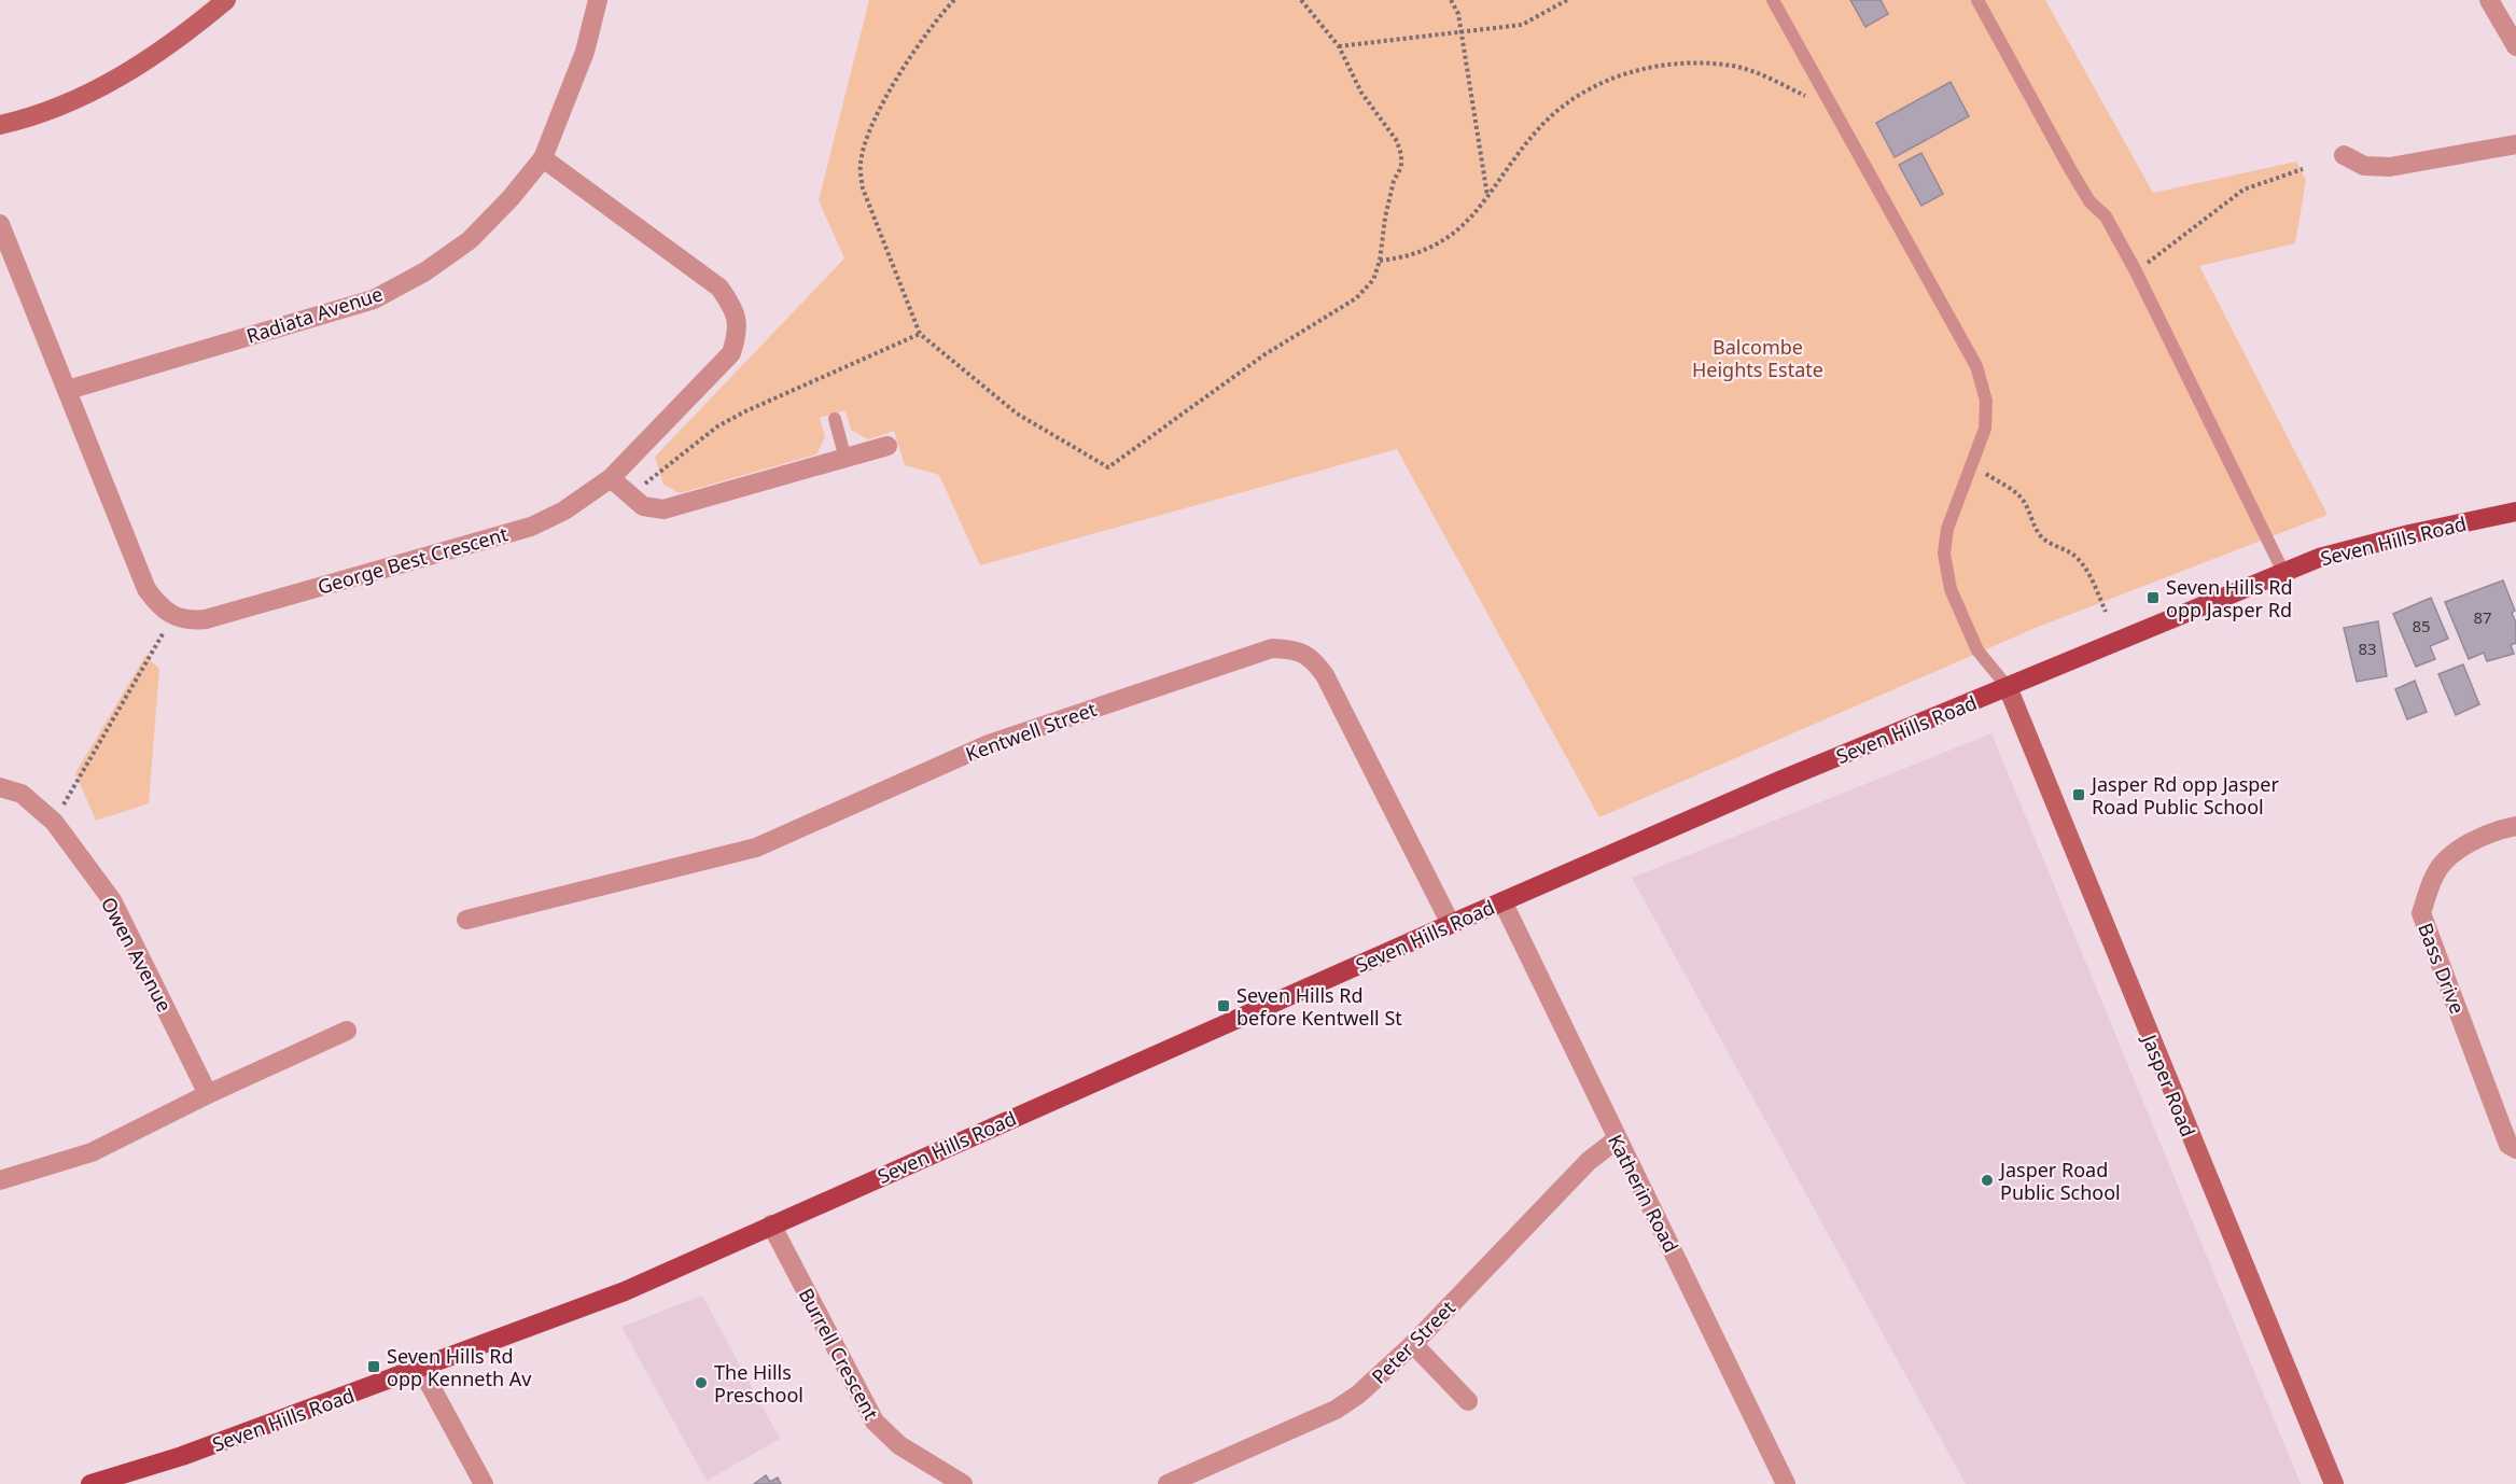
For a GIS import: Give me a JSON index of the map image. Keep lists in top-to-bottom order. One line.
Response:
{"streets":{"main road":["Seven Hills Road"],"street":["Radiata Avenue","George Best Crescent","Kentwell Street","Owen Avenue","Bass Drive","Jasper Road","Katherin Road","Peter Street","Burrell Crescent"]},"crossings":[["Radiata Avenue","George Best Crescent"],["Seven Hills Road","Kentwell Street"],["Seven Hills Road","Jasper Road"],["Seven Hills Road","Katherin Road"],["Seven Hills Road","Burrell Crescent"],["Katherin Road","Peter Street"]],"parks":["Balcombe Heights Estate"],"places":{"transit":["Seven Hills Rd opp Jasper Rd","Jasper Rd opp Jasper Road Public School","Seven Hills Rd before Kentwell St","Seven Hills Rd opp Kenneth Av"],"other":["Jasper Road Public School","The Hills Preschool"]},"house_numbers":["87","85","83"]}
